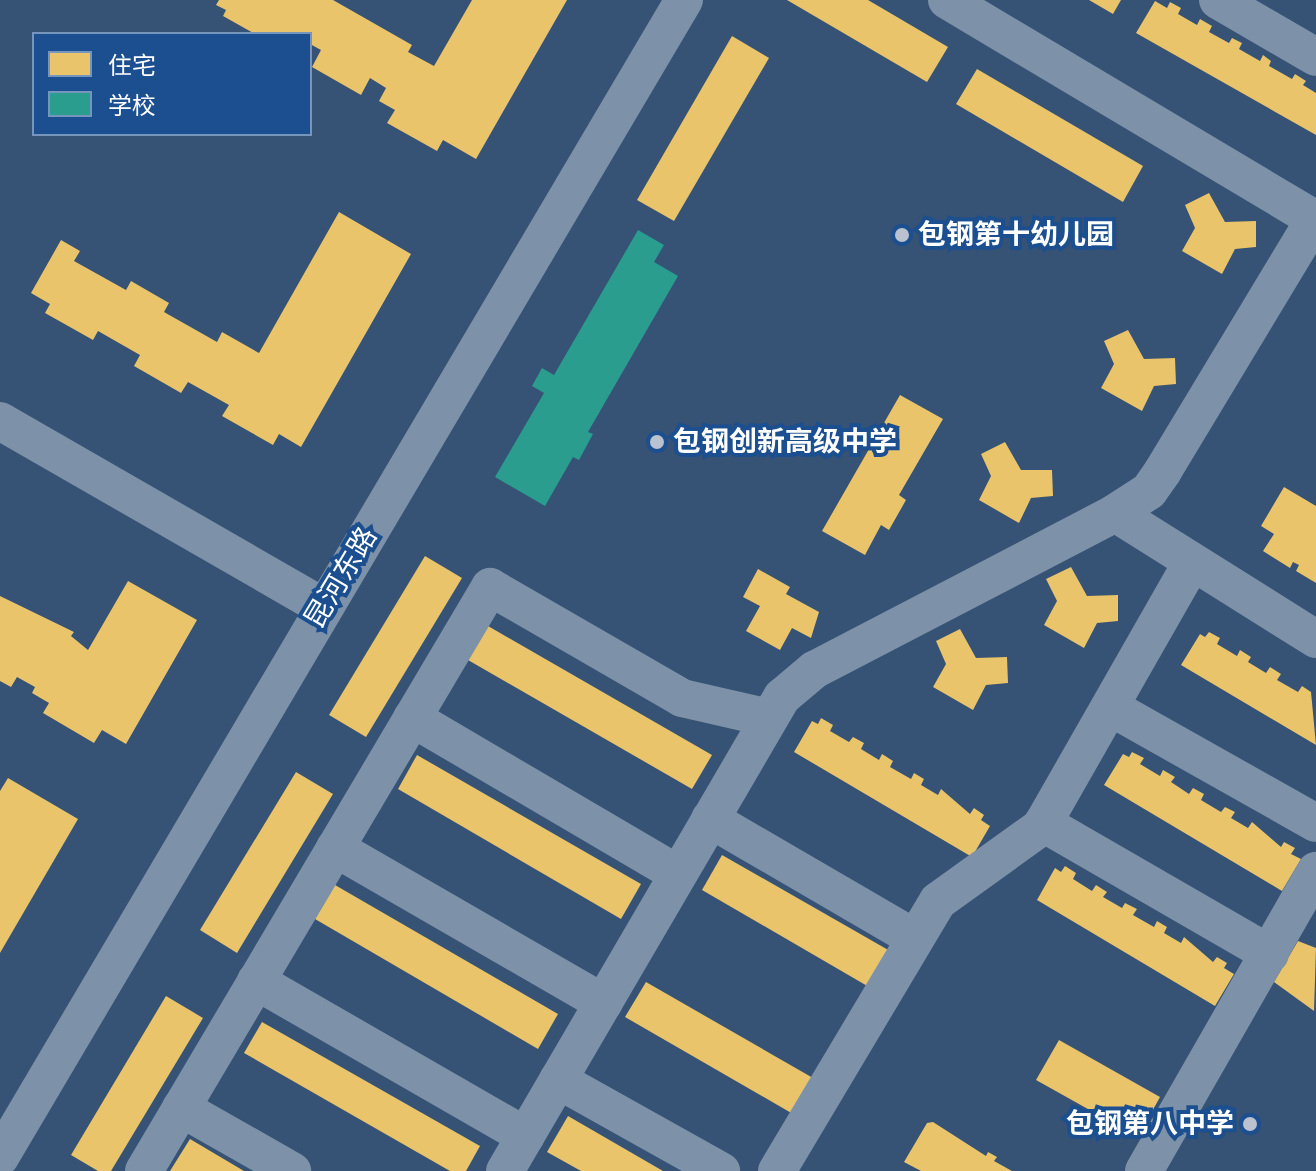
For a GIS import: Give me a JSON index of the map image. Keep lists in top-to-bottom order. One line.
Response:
{"streets":{"street":["昆河东路"]},"places":["包钢第十幼儿园","包钢创新高级中学","包钢第八中学"],"legend":["住宅","学校"]}
